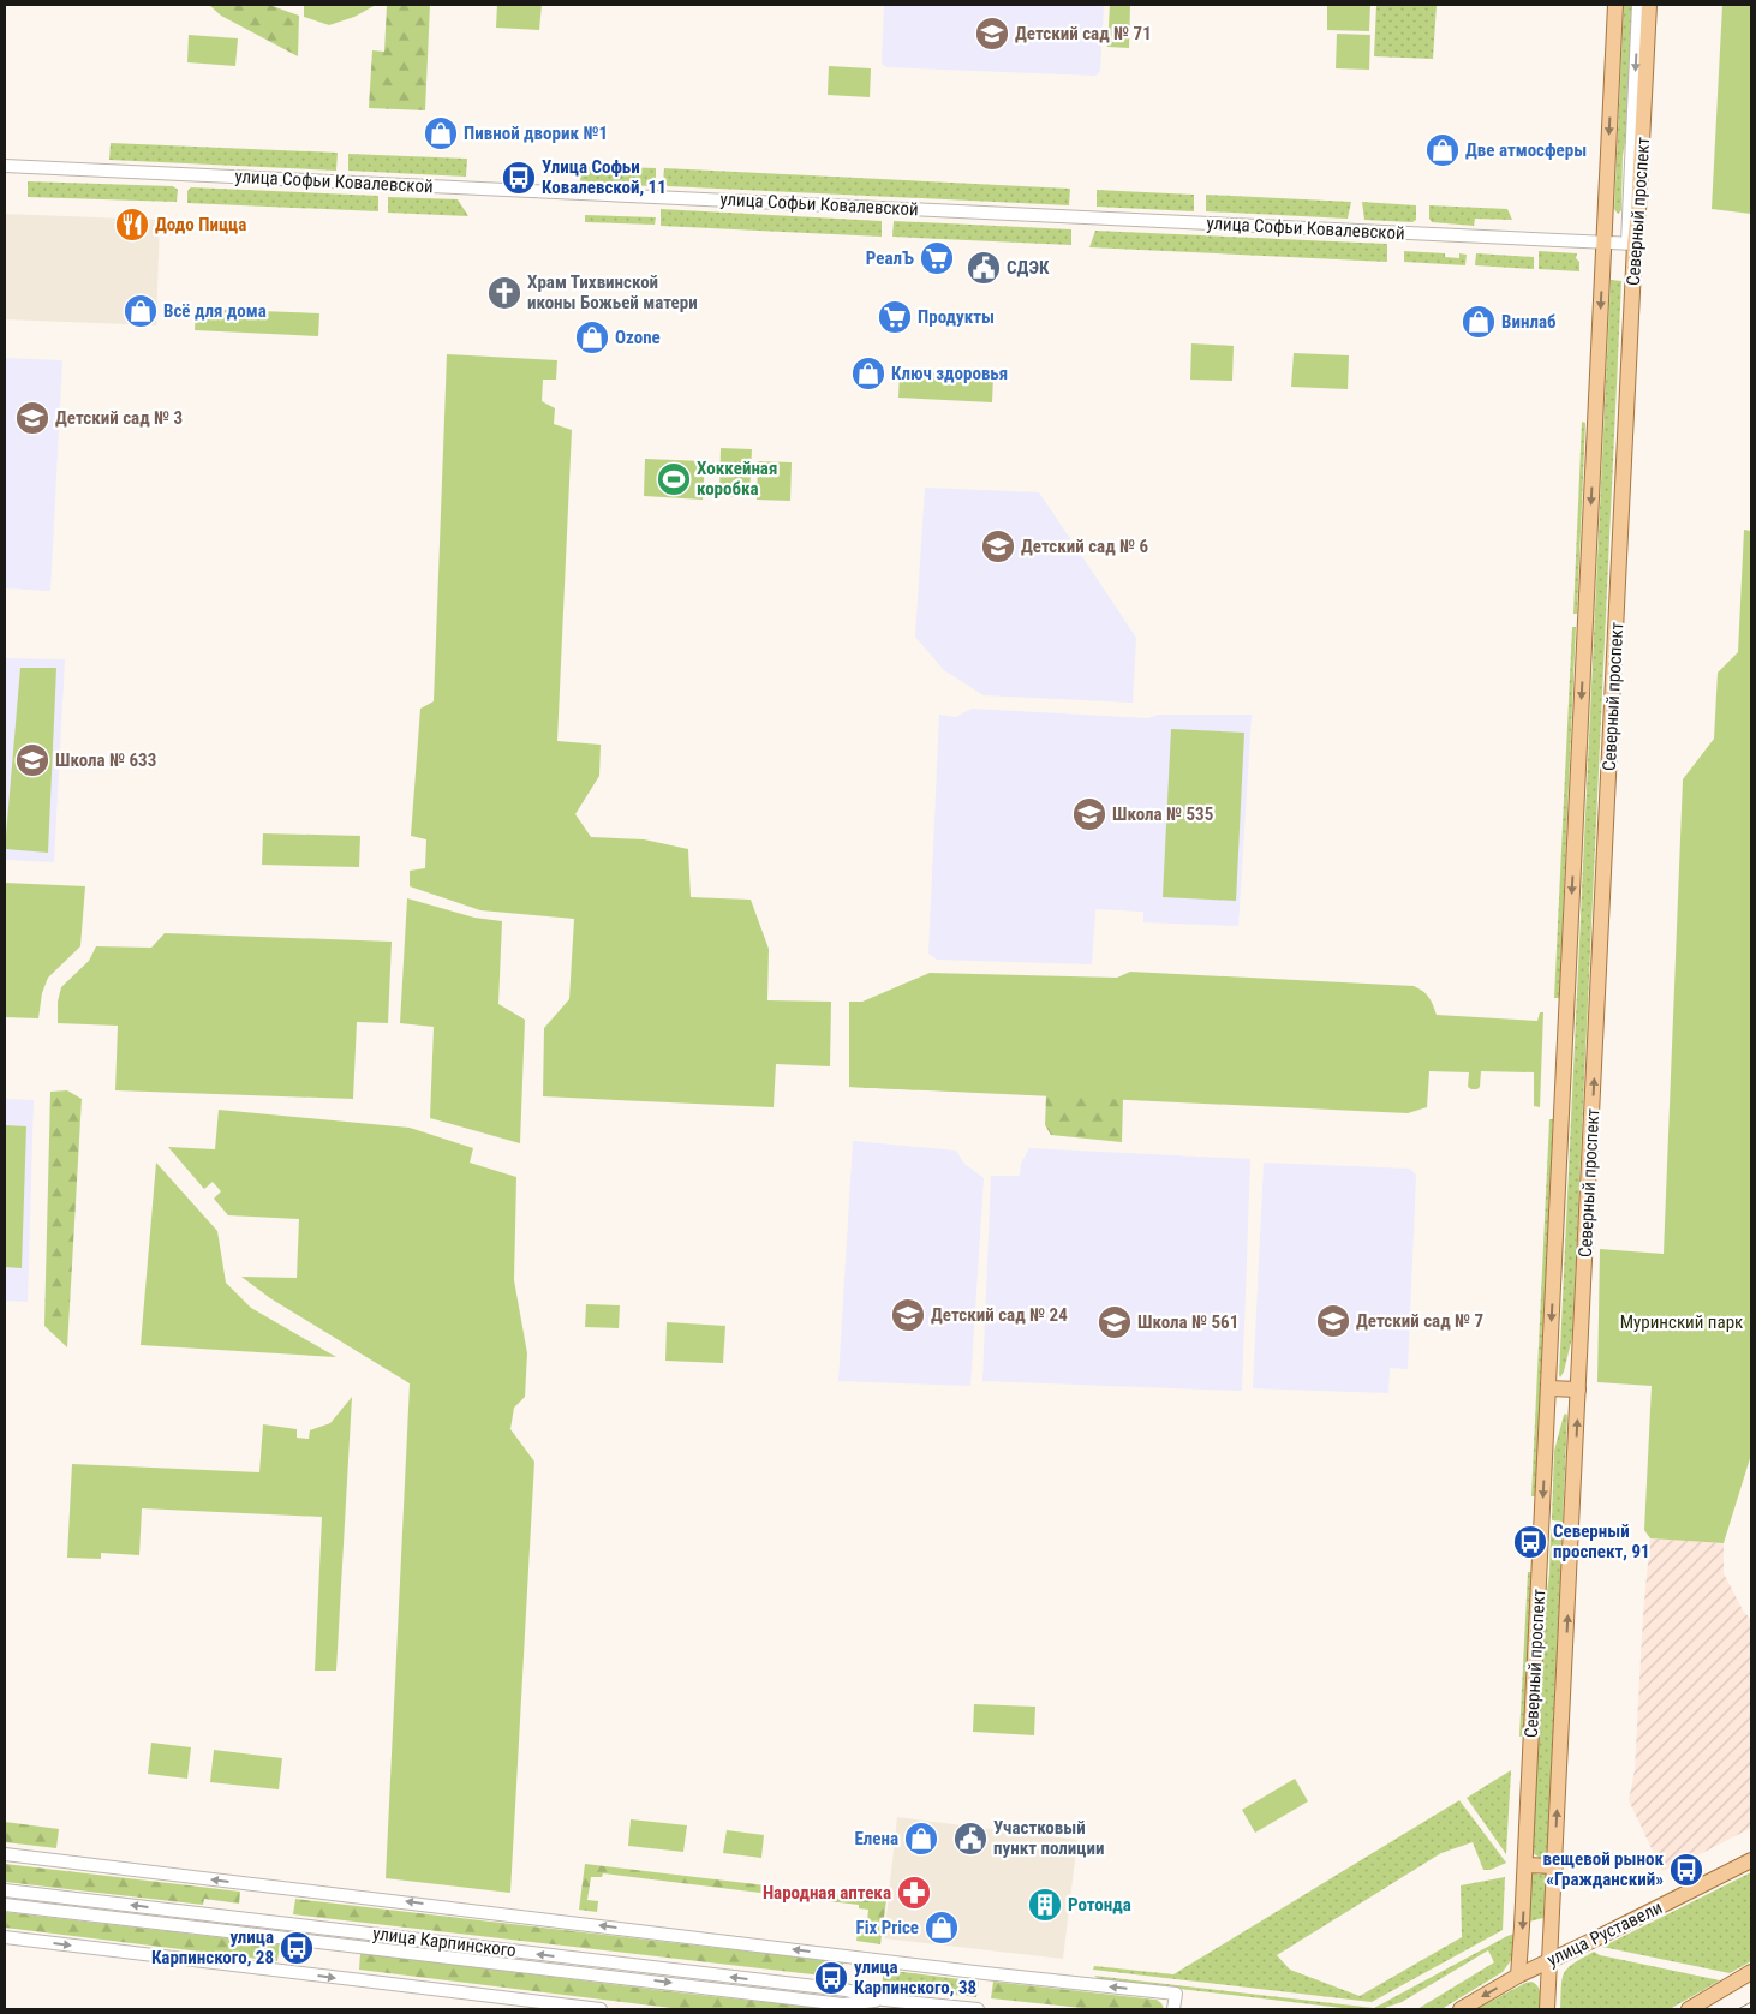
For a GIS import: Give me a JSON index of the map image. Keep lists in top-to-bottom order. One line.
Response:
{"streets":{"main road":["Северный проспект","улица Руставели"],"street":["улица Софьи Ковалевской","улица Карпинского"]},"crossings":[["улица Софьи Ковалевской","Северный проспект"],["Северный проспект","улица Руставели"]],"parks":["Муринский парк"],"places":{"school or university":["Детский сад № 71","Детский сад № 3","Детский сад № 6","Школа № 633","Школа № 535","Детский сад № 24","Детский сад № 7","Школа № 561"],"shop":["Пивной дворик №1","Две атмосферы","Всё для дома","Винлаб","Ozone","Ключ здоровья","Елена","Fix Price"],"bus stop":["Улица Софьи Ковалевской, 11","Северный проспект, 91","вещевой рынок «Гражданский»","улица Карпинского, 28","улица Карпинского, 38"],"restaurant":["Додо Пицца"],"supermarket":["РеалЪ","Продукты"],"public building":["СДЭК","Участковый пункт полиции"],"church":["Храм Тихвинской иконы Божьей матери"],"sports":["Хоккейная коробка"],"pharmacy":["Народная аптека"],"building":["Ротонда"]}}
